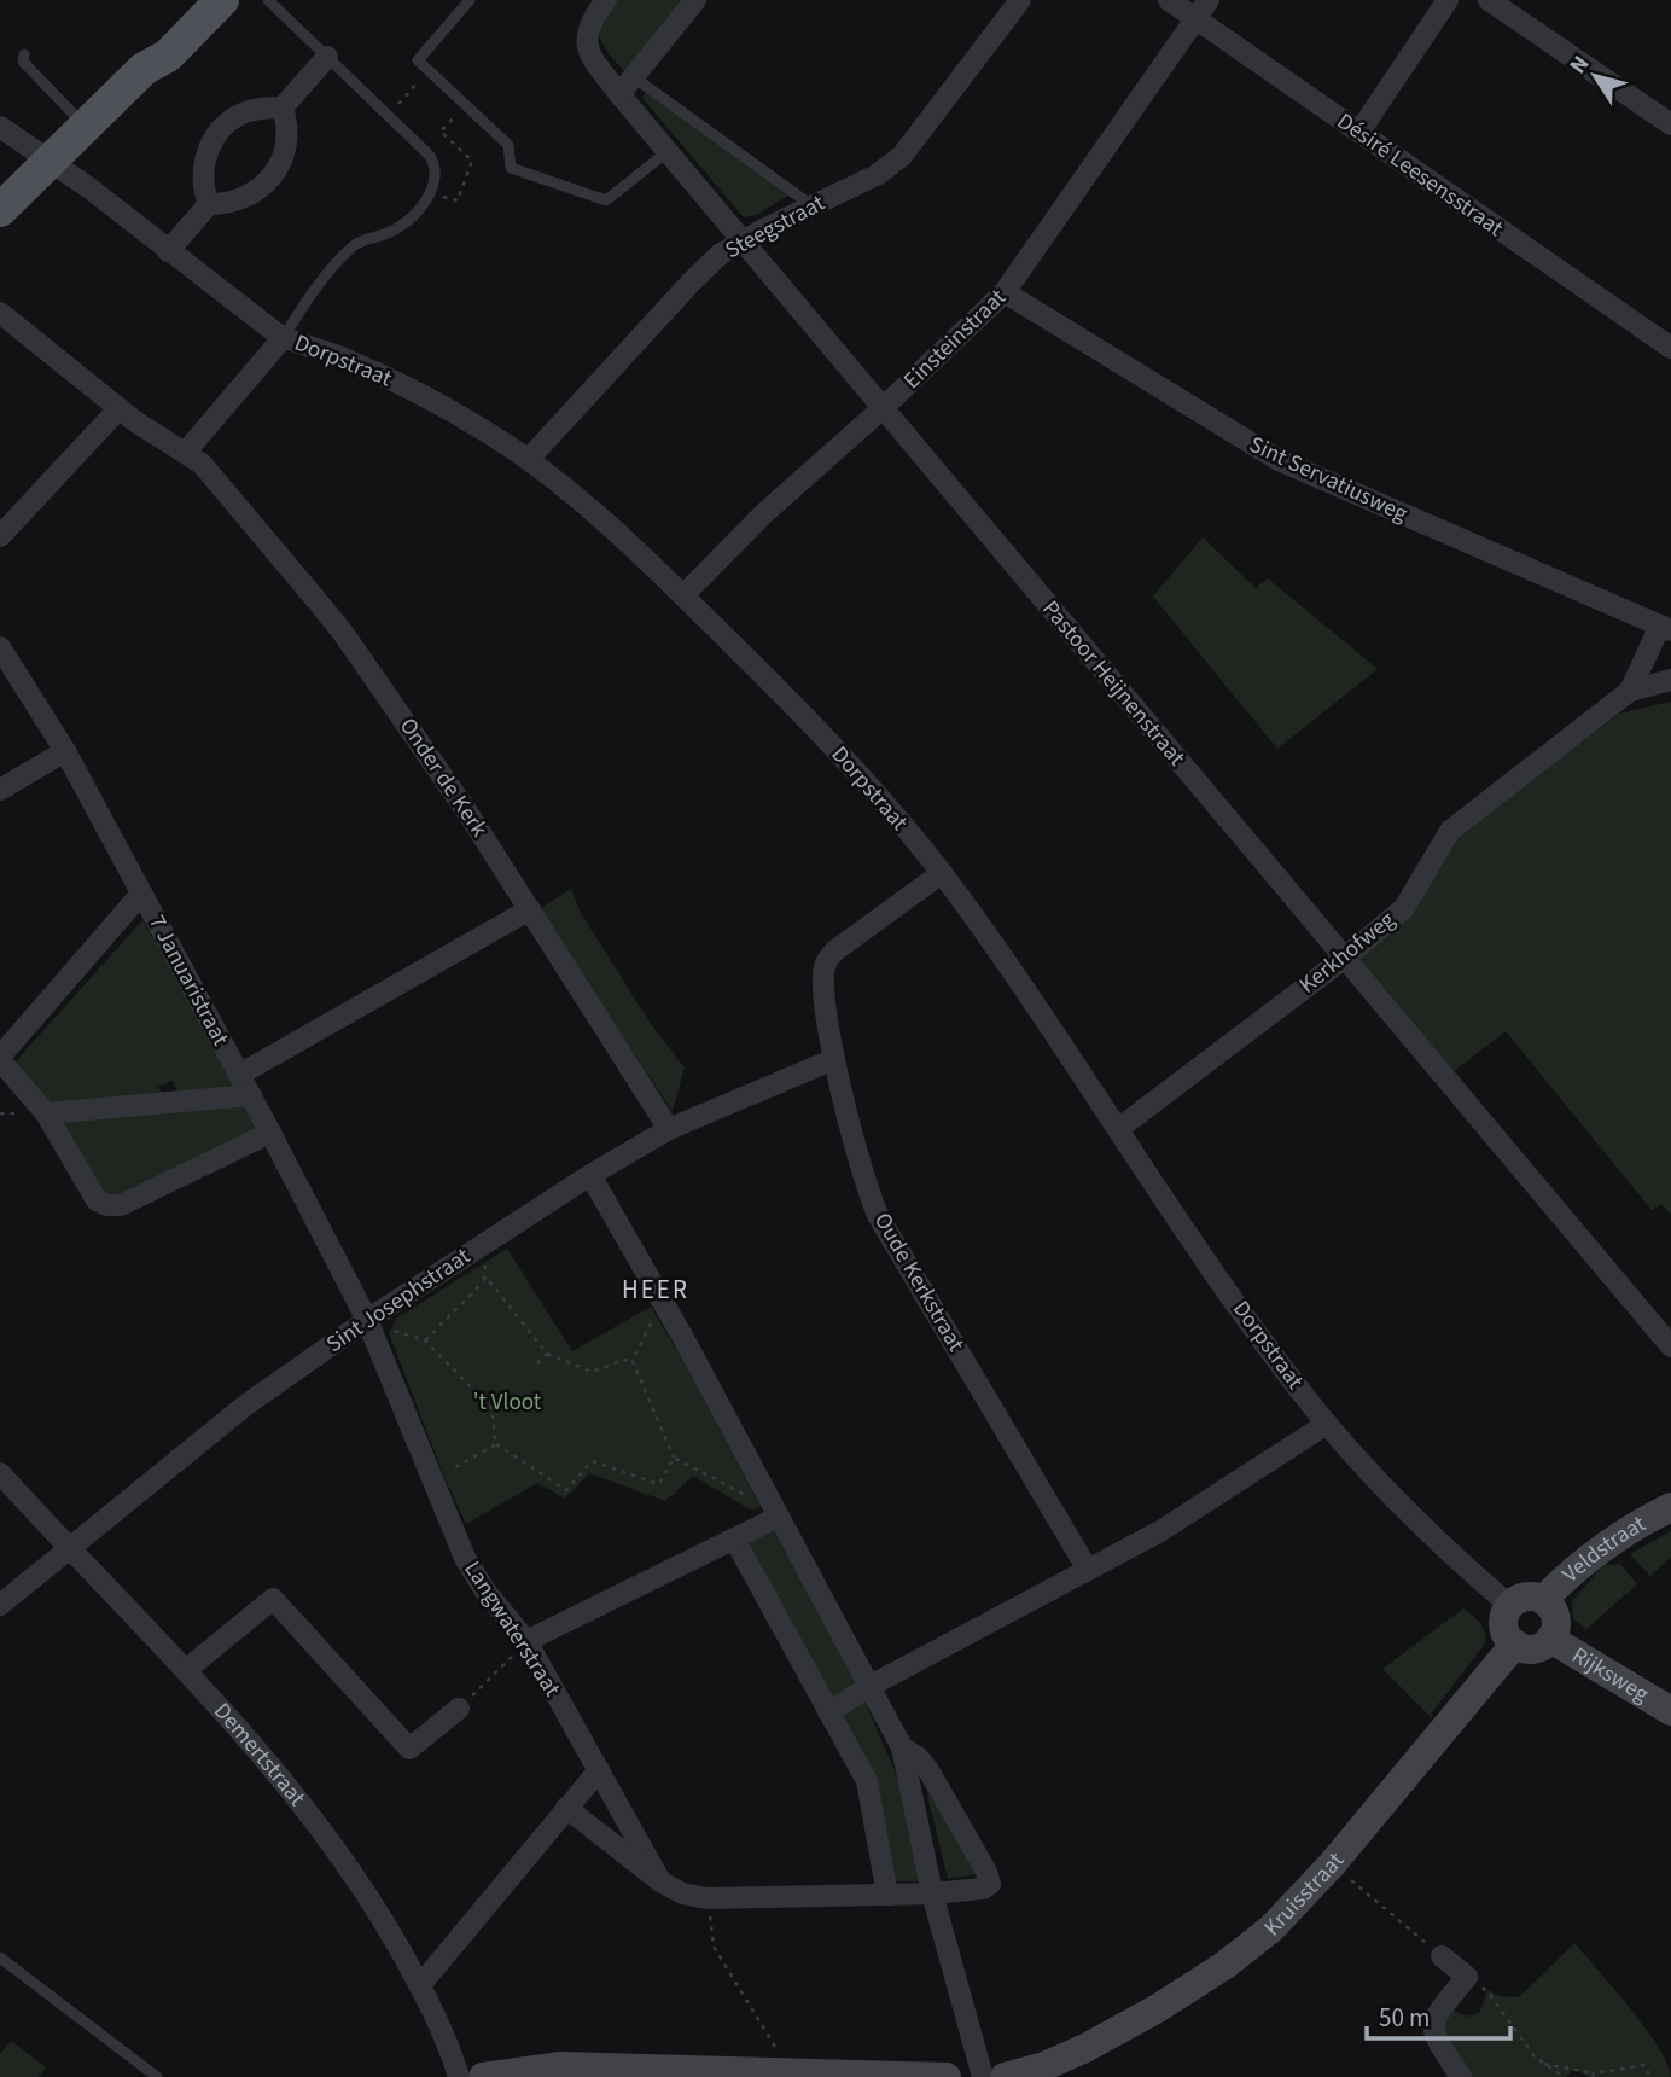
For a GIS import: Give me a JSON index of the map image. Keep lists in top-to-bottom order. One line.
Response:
{"streets":{"street":["Désiré Leesensstraat","Steegstraat","Einsteinstraat","Dorpstraat","Sint Servatiusweg","Pastoor Heijnenstraat","Onder de Kerk","Kerkhofweg","7 Januaristraat","Oude Kerkstraat","Sint Josephstraat","Veldstraat","Langwaterstraat","Rijksweg","Demertstraat","Kruisstraat"]},"crossings":[["Désiré Leesensstraat","Einsteinstraat"],["Steegstraat","Dorpstraat"],["Steegstraat","Pastoor Heijnenstraat"],["Einsteinstraat","Dorpstraat"],["Einsteinstraat","Sint Servatiusweg"],["Einsteinstraat","Pastoor Heijnenstraat"],["Dorpstraat","Kerkhofweg"],["Dorpstraat","Oude Kerkstraat"],["Dorpstraat","Veldstraat"],["Dorpstraat","Rijksweg"],["Dorpstraat","Kruisstraat"],["Sint Servatiusweg","Kerkhofweg"],["Pastoor Heijnenstraat","Kerkhofweg"],["Onder de Kerk","Sint Josephstraat"],["7 Januaristraat","Sint Josephstraat"],["7 Januaristraat","Langwaterstraat"],["Oude Kerkstraat","Sint Josephstraat"],["Sint Josephstraat","Langwaterstraat"],["Sint Josephstraat","Demertstraat"],["Veldstraat","Rijksweg"],["Veldstraat","Kruisstraat"],["Rijksweg","Kruisstraat"]],"districts":["HEER"],"parks":["'t Vloot"],"scale_bar":"50 m","north":"top left"}
